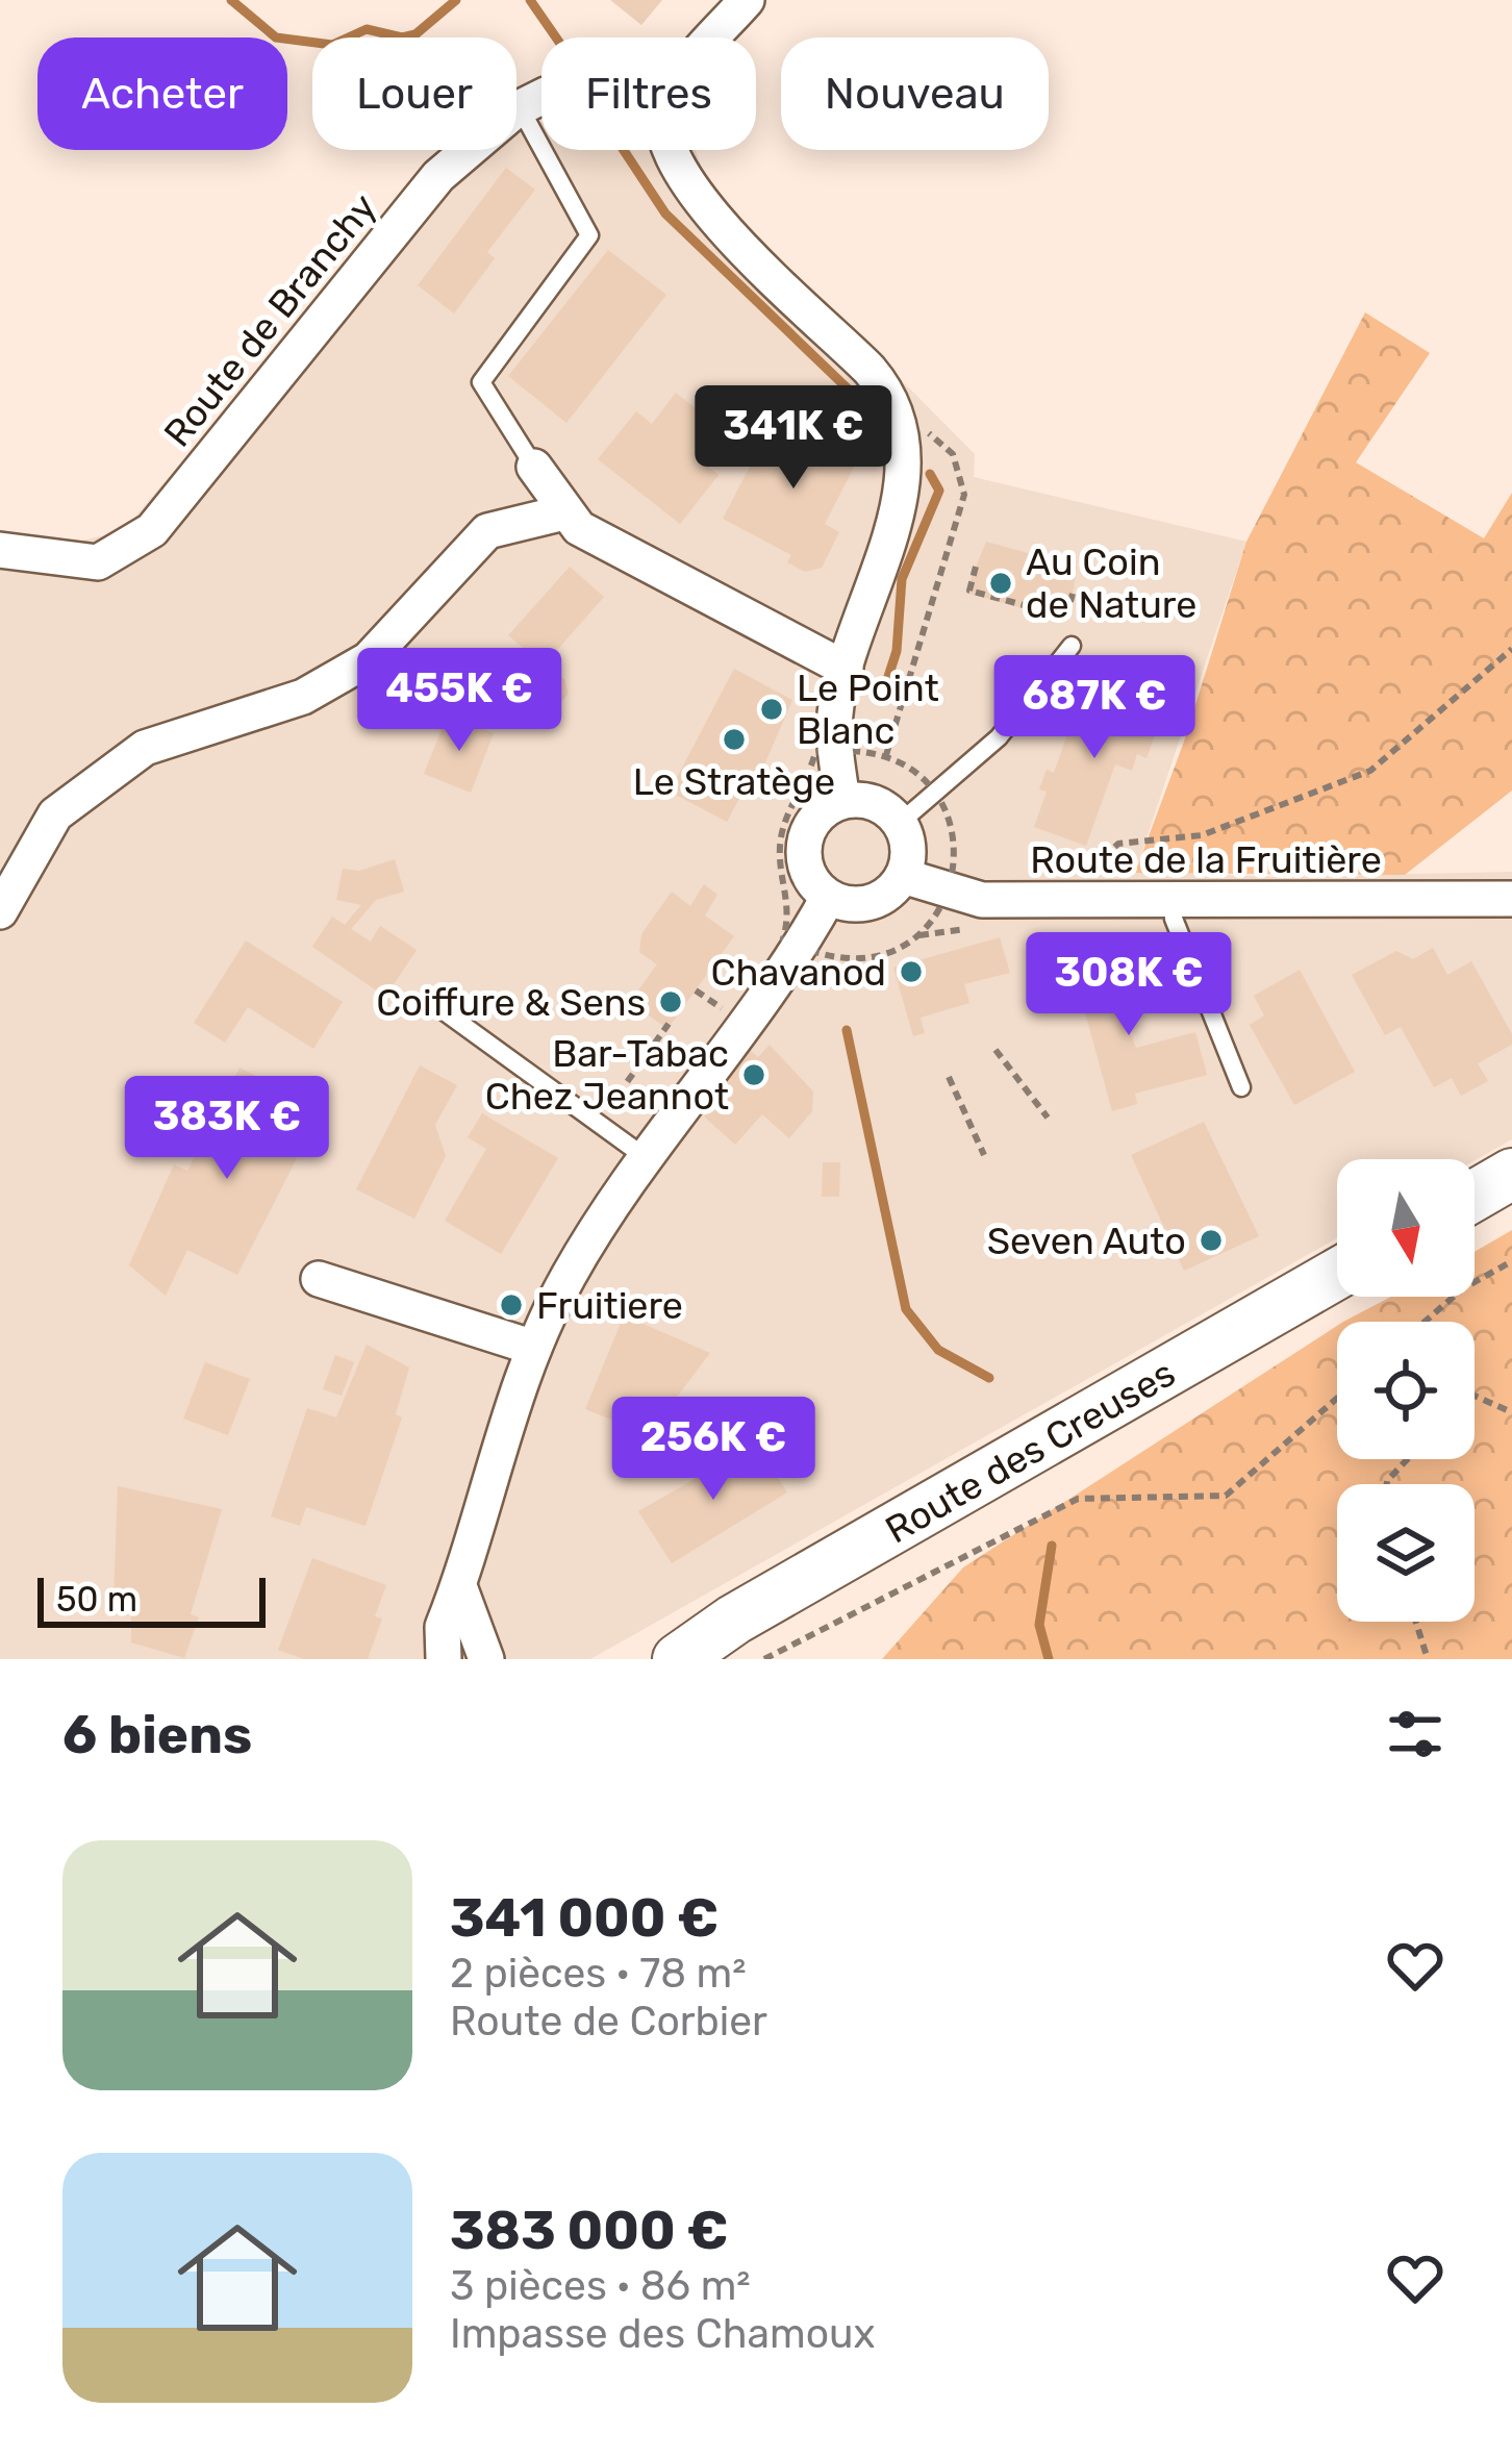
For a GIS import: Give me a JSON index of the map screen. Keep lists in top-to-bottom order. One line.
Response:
{"streets":{"main road":["Route des Creuses"],"street":["Route de Branchy","Route de la Fruitière"]},"places":["Au Coin de Nature","Le Point Blanc","Le Stratège","Chavanod","Coiffure & Sens","Bar-Tabac Chez Jeannot","Seven Auto","Fruitiere"],"scale_bar":"50 m","north":"bottom","page":{"chip":["Acheter","Louer","Filtres","Nouveau"],"price":["341K €","455K €","687K €","308K €","383K €","256K €"],"scale":"50 m","heading":"6 biens","list":[{"name":"341 000 €","note":"2 pièces · 78 m² · Route de Corbier"},{"name":"383 000 €","note":"3 pièces · 86 m² · Impasse des Chamoux"}]}}
